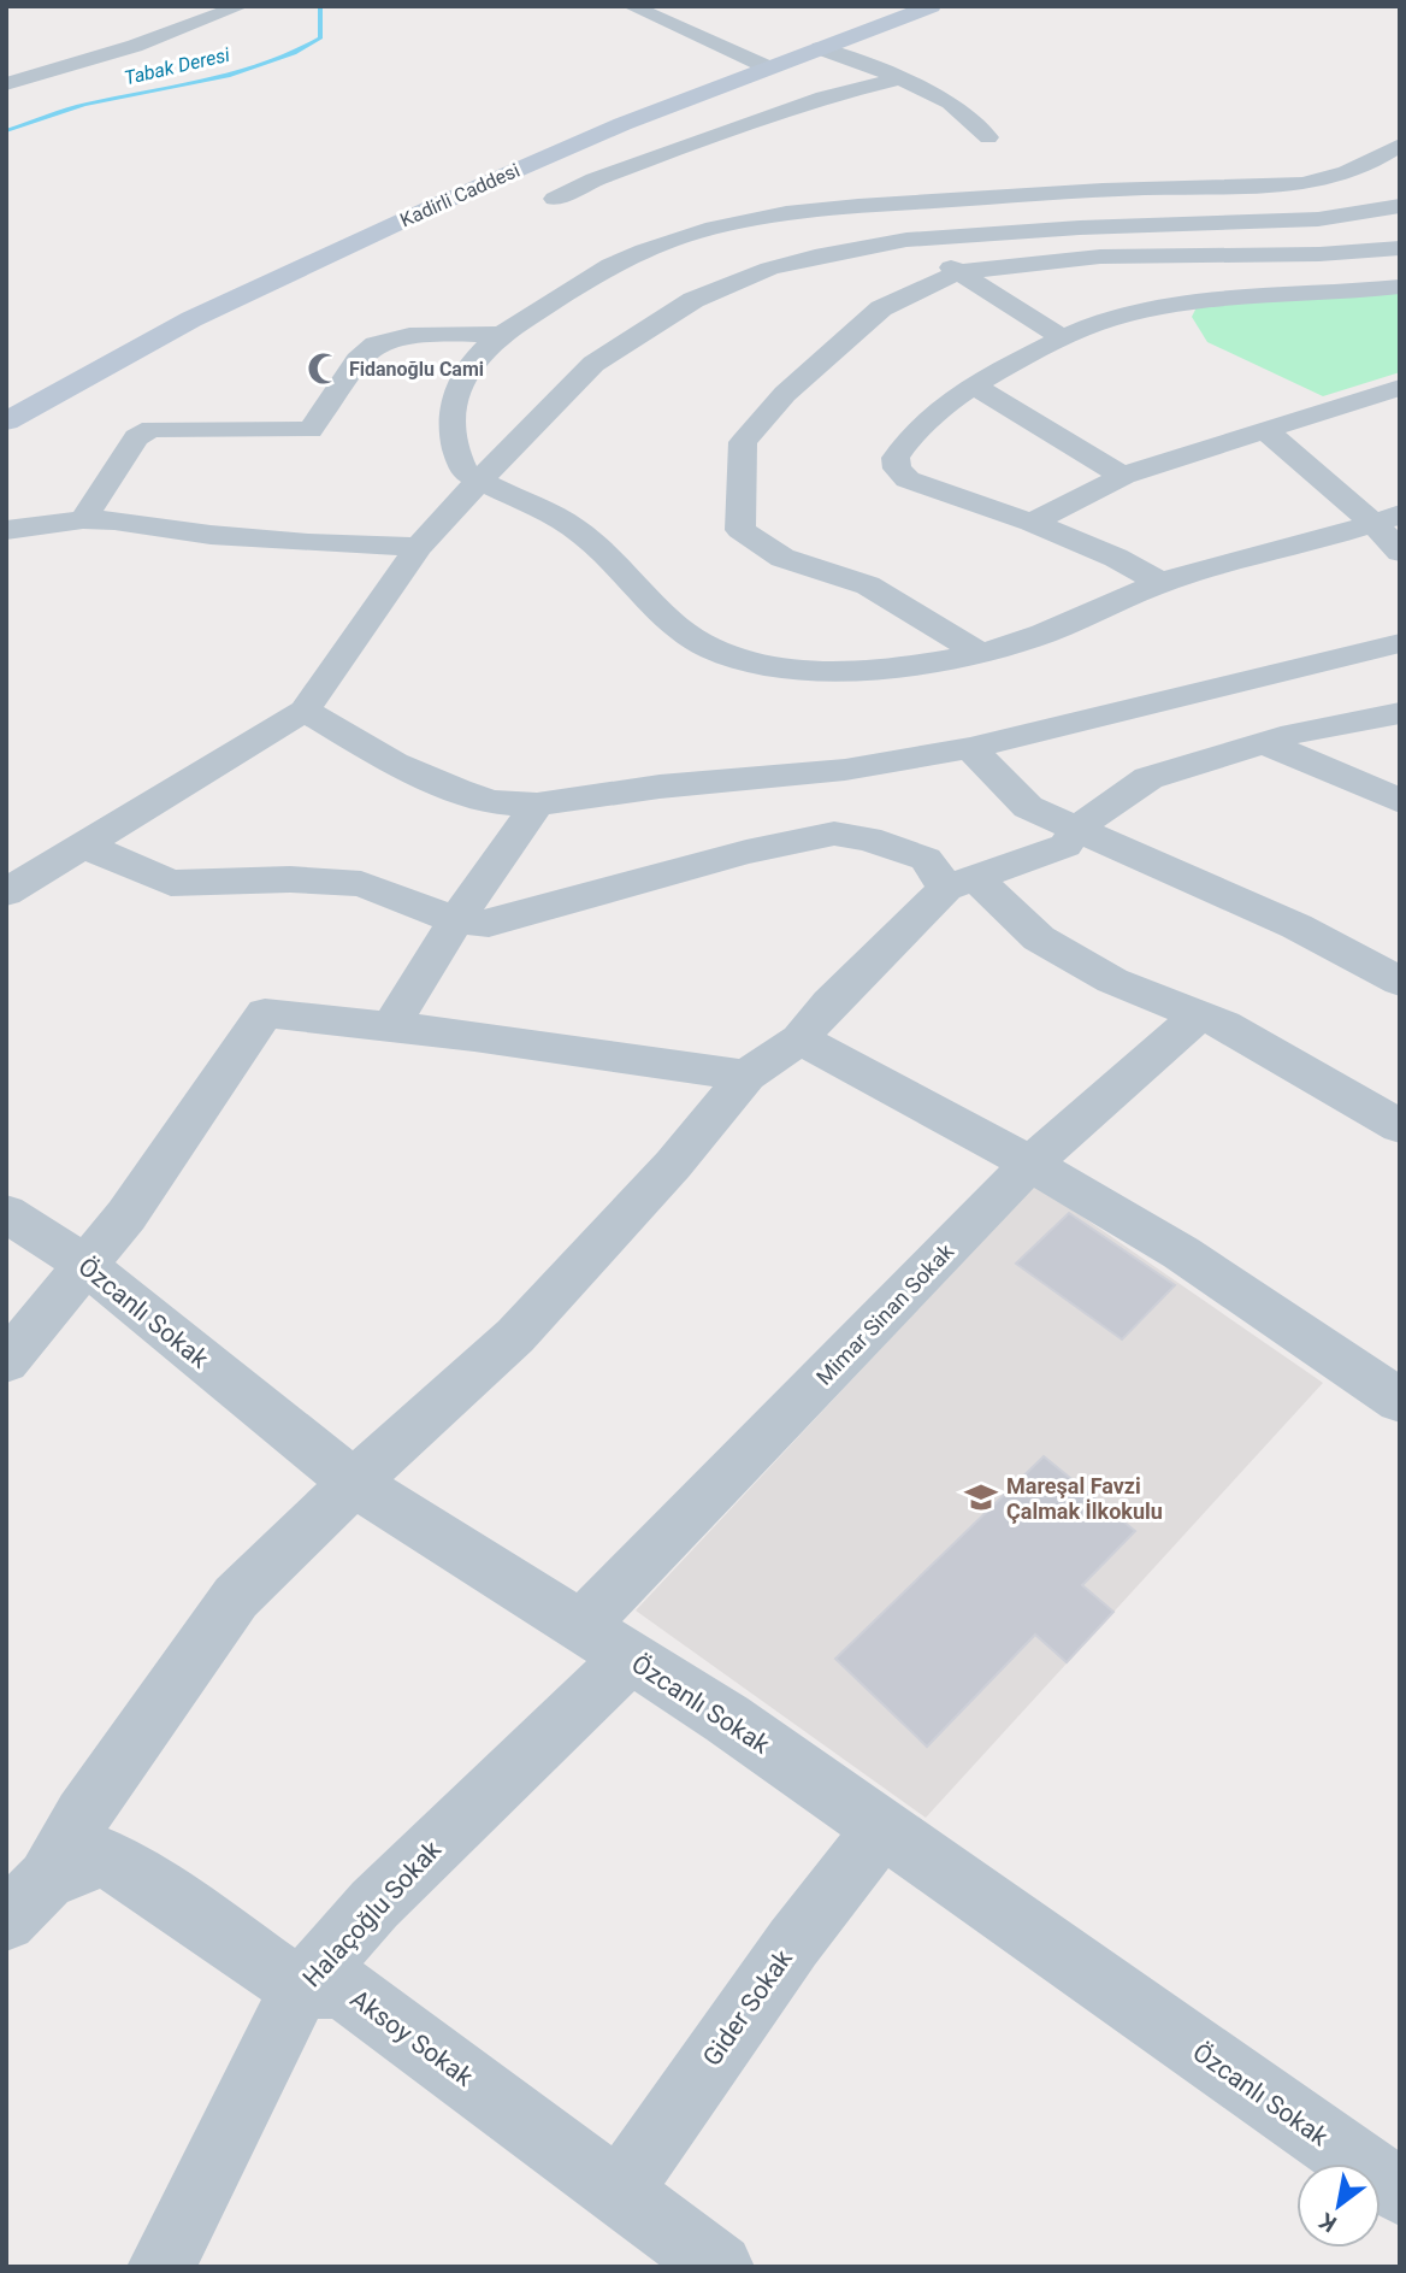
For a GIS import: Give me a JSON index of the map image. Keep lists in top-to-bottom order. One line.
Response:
{"streets":{"main road":["Kadirli Caddesi"],"street":["Özcanlı Sokak","Mimar Sinan Sokak","Halaçoğlu Sokak","Gider Sokak","Aksoy Sokak"]},"crossings":[["Özcanlı Sokak","Mimar Sinan Sokak"],["Özcanlı Sokak","Halaçoğlu Sokak"],["Özcanlı Sokak","Gider Sokak"],["Mimar Sinan Sokak","Halaçoğlu Sokak"],["Halaçoğlu Sokak","Aksoy Sokak"],["Gider Sokak","Aksoy Sokak"]],"water":["Tabak Deresi"],"places":{"mosque":["Fidanoğlu Cami"],"school or university":["Mareşal Favzi Çalmak İlkokulu"]},"north":"bottom left"}
